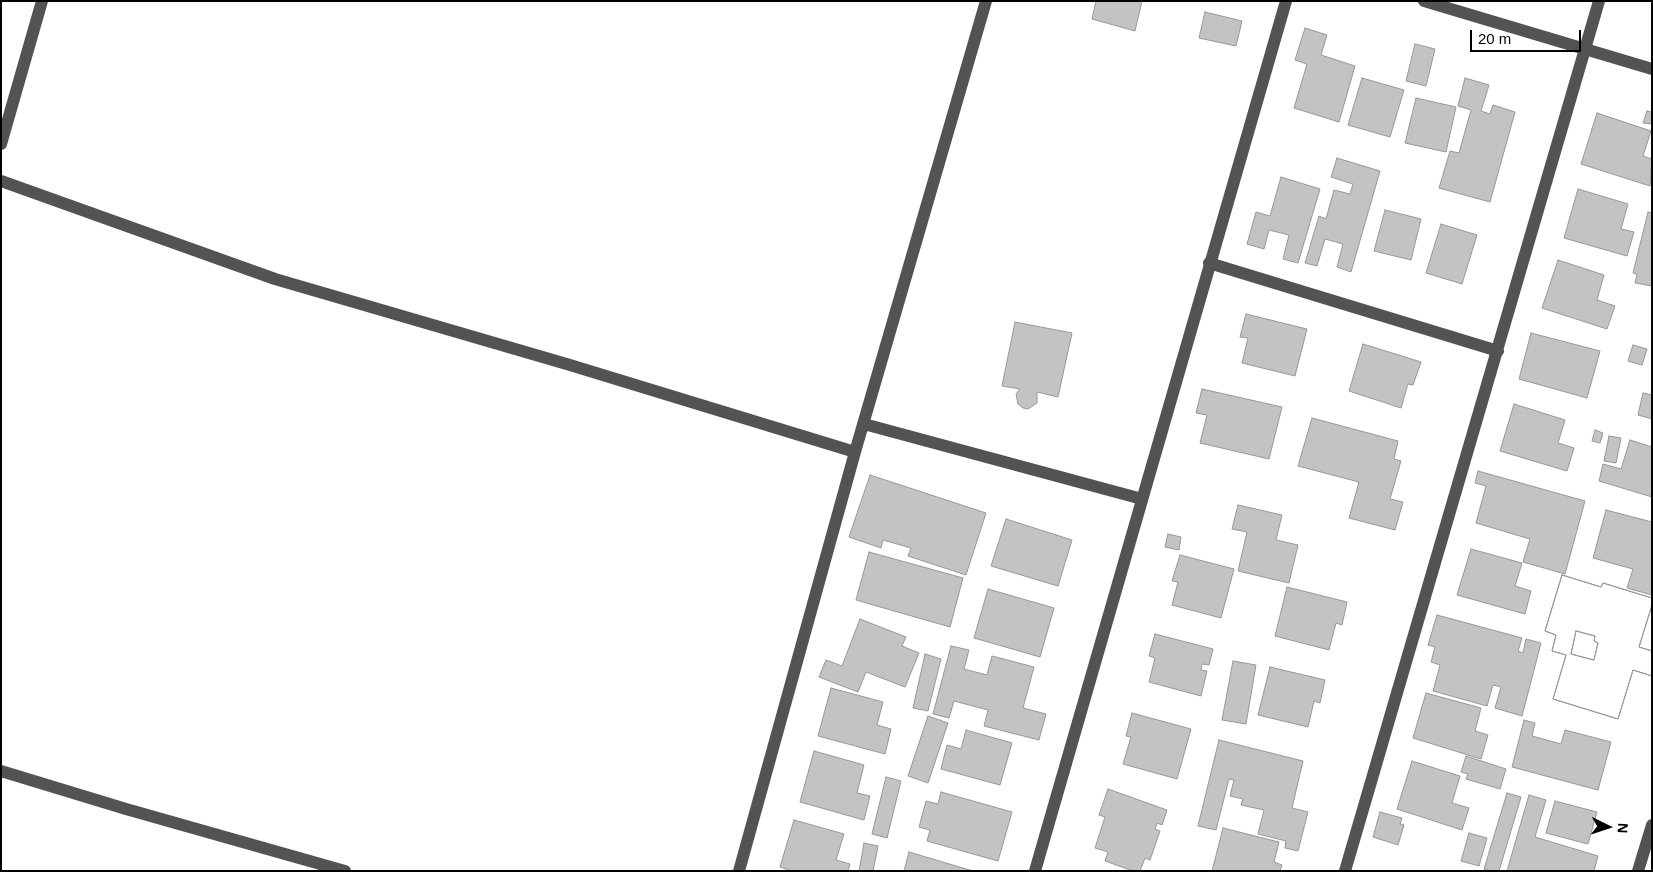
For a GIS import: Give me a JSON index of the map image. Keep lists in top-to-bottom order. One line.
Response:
{"scale_bar":"20 m","north":"right"}
